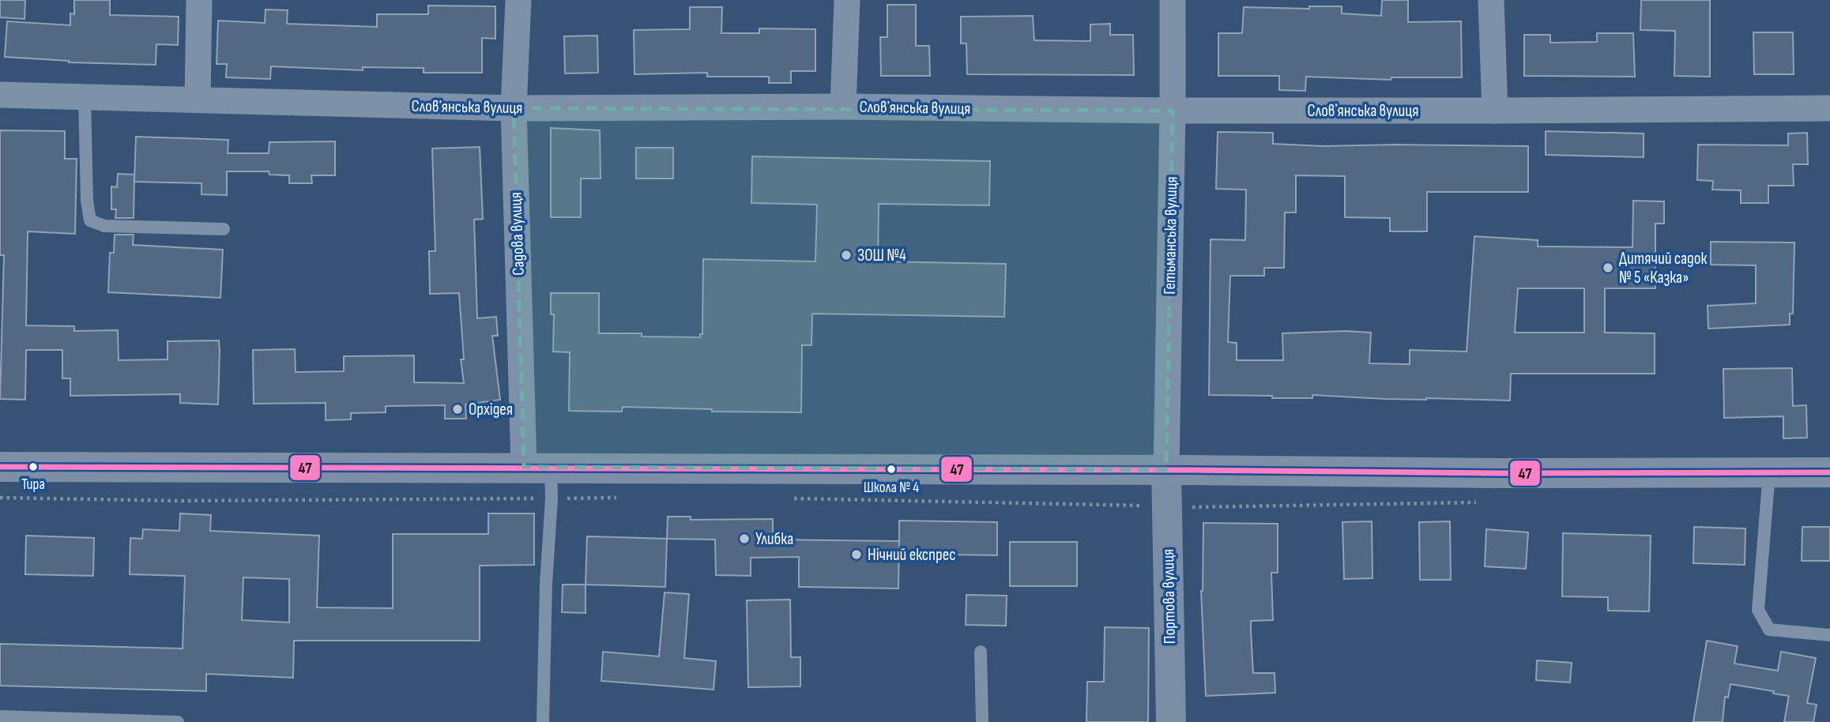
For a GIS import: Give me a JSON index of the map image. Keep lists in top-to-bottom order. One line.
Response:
{"streets":{"main road":["Портова вулиця"],"street":["Словʼянська вулиця","Садова вулиця","Гетьманська вулиця"]},"crossings":[["Словʼянська вулиця","Садова вулиця"],["Словʼянська вулиця","Гетьманська вулиця"],["Гетьманська вулиця","Портова вулиця"]],"places":["ЗОШ №4","Дитячий садок № 5 «Казка»","Орхідея","Тира","Школа № 4","Улибка","Нічний експрес"],"lines":["transit line 47"]}
